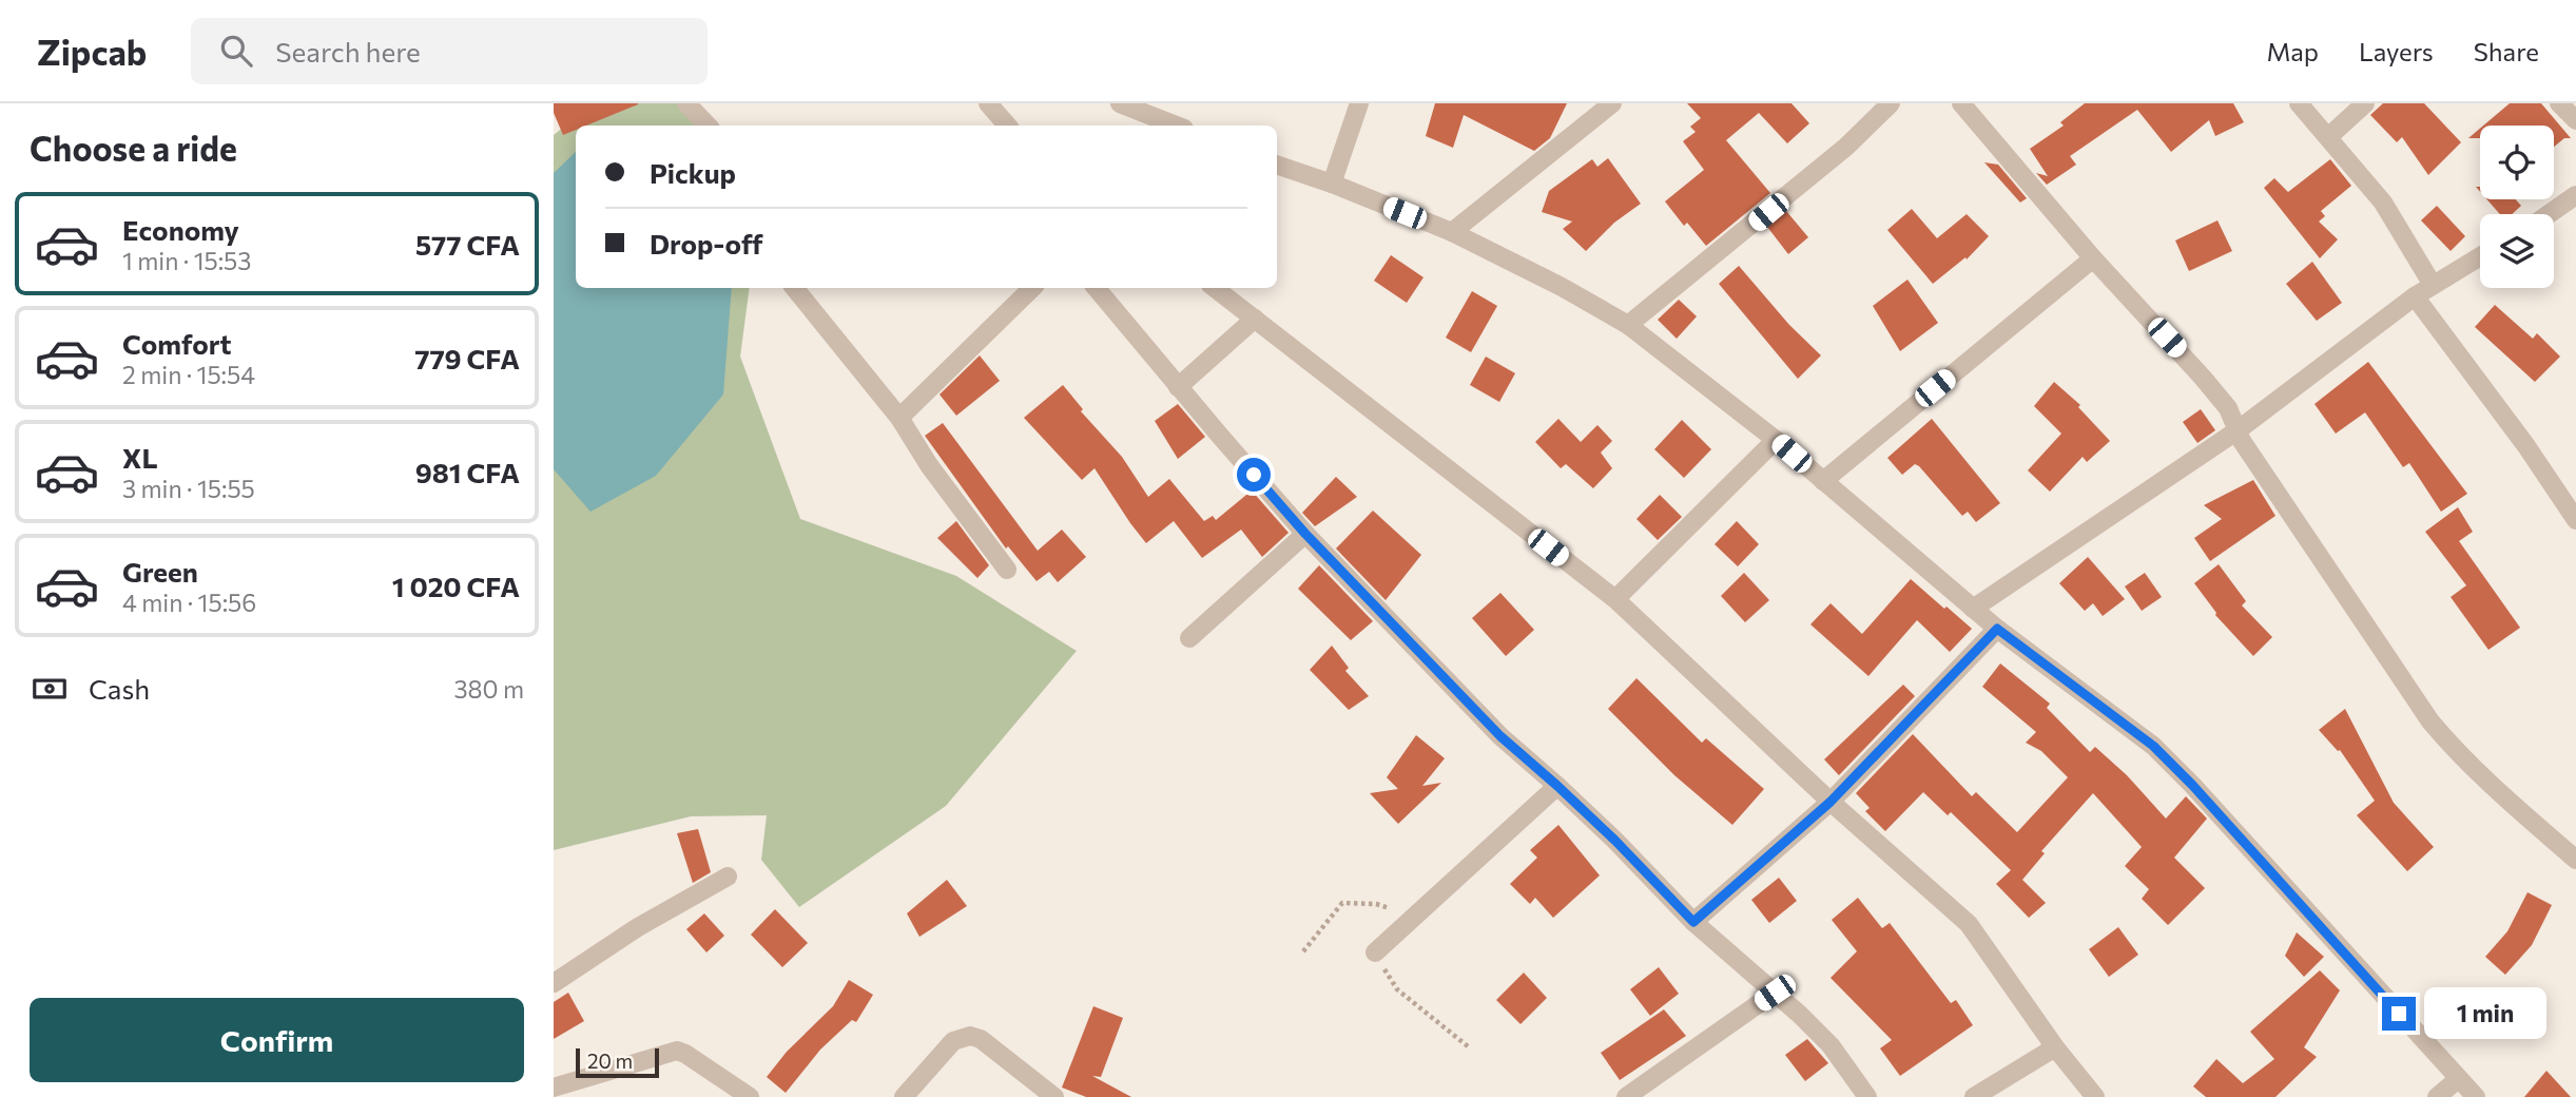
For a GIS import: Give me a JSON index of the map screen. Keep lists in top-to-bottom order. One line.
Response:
{"scale_bar":"20 m","page":{"header":"Zipcab","search":"Search here","nav":["Map","Layers","Share"],"heading":"Choose a ride","banner":["Pickup","Drop-off"],"list":[{"name":"Economy","note":"1 min · 15:53","value":"577 CFA"},{"name":"Comfort","note":"2 min · 15:54","value":"779 CFA"},{"name":"XL","note":"3 min · 15:55","value":"981 CFA"},{"name":"Green","note":"4 min · 15:56","value":"1 020 CFA"}],"pay":["Cash","380 m"],"buttons":"Confirm","bubble":"1 min","scale":"20 m"}}
